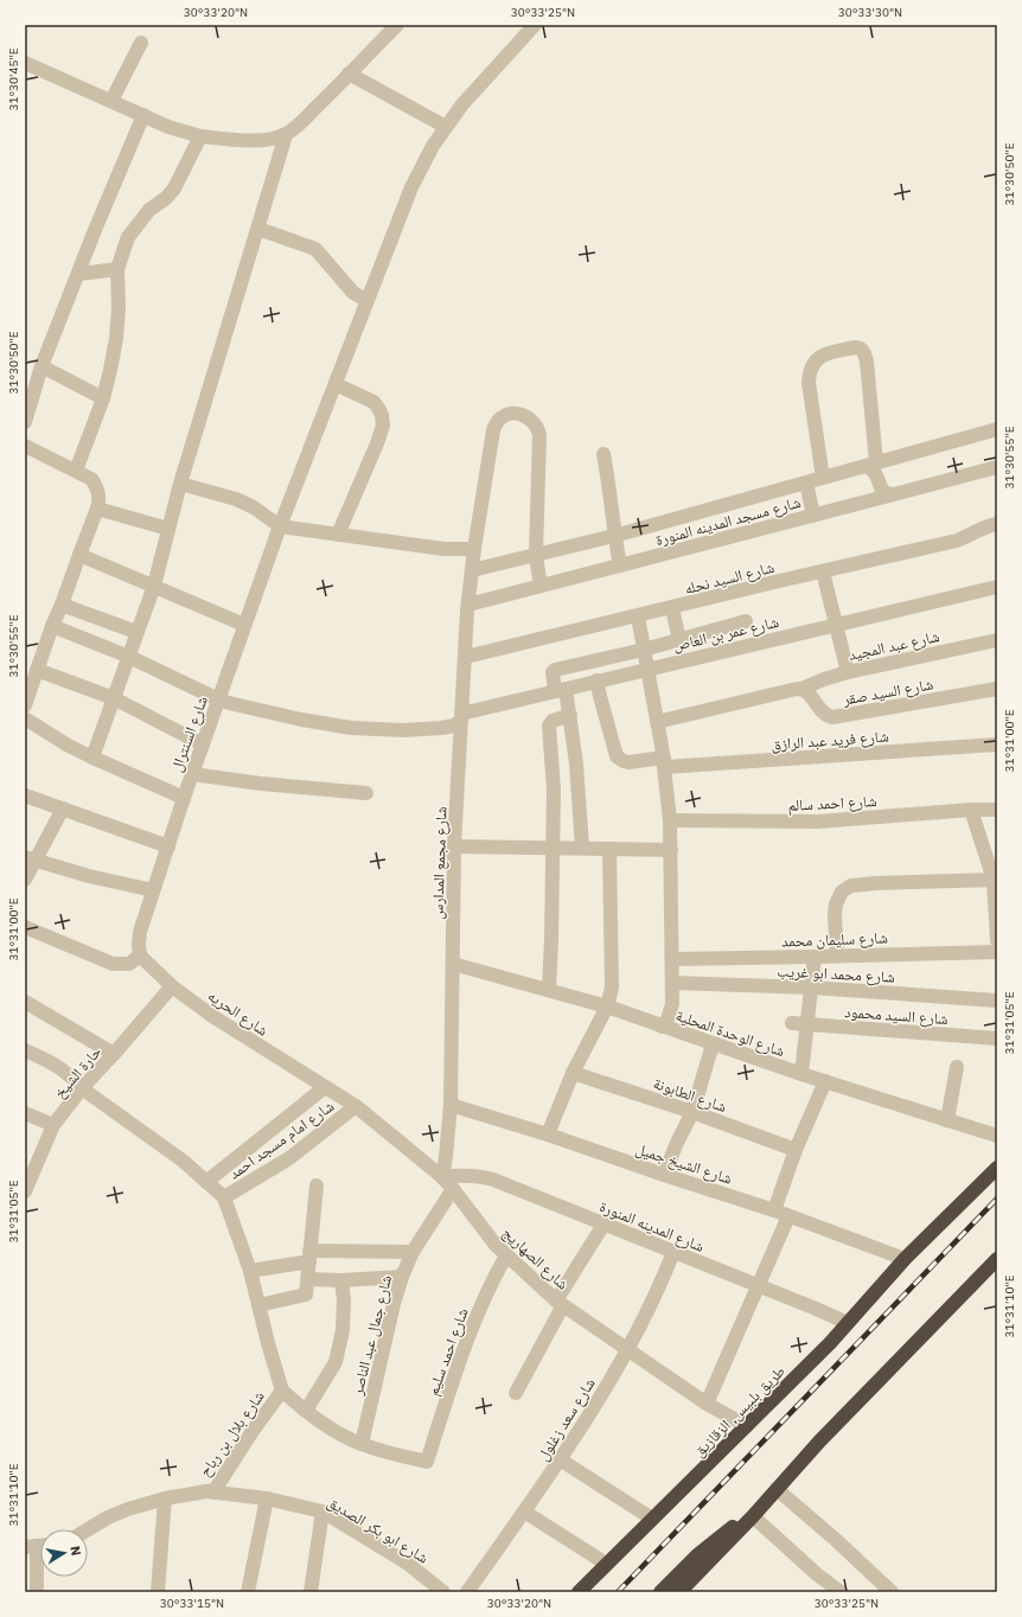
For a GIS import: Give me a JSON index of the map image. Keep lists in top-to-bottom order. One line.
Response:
{"streets":{"highway":["طريق بلبيس, الزقازيق"],"street":["شارع مسجد المدينه المنورة","شارع السيد نحله","شارع عمر بن العاص","شارع عبد المجيد","شارع السيد صقر","شارع السنترال","شارع فريد عبد الرازق","شارع احمد سالم","شارع مجمع المدارس","شارع سليمان محمد","شارع محمد ابو غريب","شارع الحريه","شارع السيد محمود","شارع الوحدة المحلية","حارة الشيخ","شارع الطابونة","شارع امام مسجد احمد","شارع الشيخ جميل","شارع المدينه المنورة","شارع الصهاريج","شارع جمال عبد الناصر","شارع احمد سليم","شارع سعد زغلول","شارع بلال بن رباح","شارع ابو بكر الصديق"]},"crossings":[["شارع مسجد المدينه المنورة","شارع مجمع المدارس"],["شارع السيد نحله","شارع مجمع المدارس"],["شارع عمر بن العاص","شارع السنترال"],["شارع عمر بن العاص","شارع فريد عبد الرازق"],["شارع عمر بن العاص","شارع مجمع المدارس"],["شارع عبد المجيد","شارع السيد صقر"],["شارع السنترال","شارع الحريه"],["شارع مجمع المدارس","شارع الوحدة المحلية"],["شارع مجمع المدارس","شارع الشيخ جميل"],["شارع مجمع المدارس","شارع المدينه المنورة"],["شارع مجمع المدارس","شارع الصهاريج"],["شارع الحريه","حارة الشيخ"],["شارع الحريه","شارع الصهاريج"],["شارع امام مسجد احمد","شارع الصهاريج"],["شارع الشيخ جميل","طريق بلبيس, الزقازيق"],["شارع المدينه المنورة","شارع الصهاريج"],["شارع المدينه المنورة","طريق بلبيس, الزقازيق"],["شارع المدينه المنورة","شارع سعد زغلول"],["شارع الصهاريج","شارع جمال عبد الناصر"],["شارع الصهاريج","شارع احمد سليم"],["شارع الصهاريج","طريق بلبيس, الزقازيق"],["شارع الصهاريج","شارع سعد زغلول"],["شارع جمال عبد الناصر","شارع احمد سليم"],["شارع بلال بن رباح","شارع ابو بكر الصديق"]],"north":"right","coordinates":["30°33'20\"N","30°33'25\"N","30°33'30\"N","31°30'45\"E","31°30'50\"E","31°30'55\"E","31°31'00\"E","31°31'05\"E","31°31'10\"E","30°33'15\"N"]}
